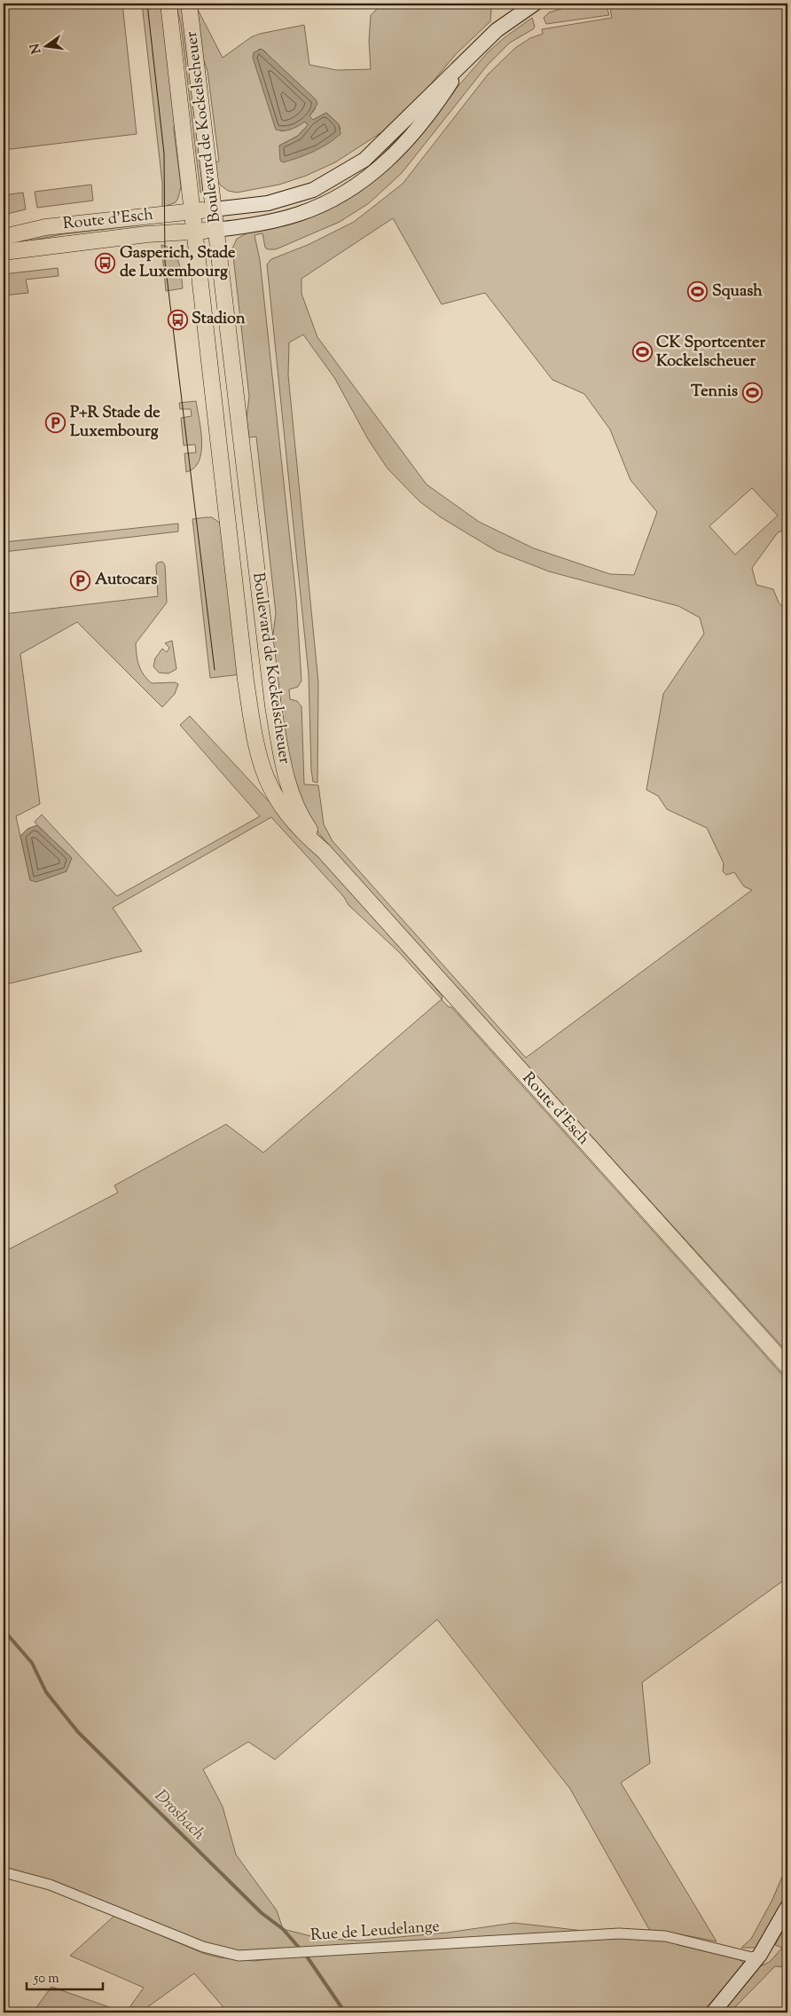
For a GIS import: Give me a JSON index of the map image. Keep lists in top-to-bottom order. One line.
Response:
{"streets":{"main road":["Boulevard de Kockelscheuer","Route d'Esch"],"street":["Rue de Leudelange"]},"crossings":[["Boulevard de Kockelscheuer","Route d'Esch"]],"water":["Drosbach"],"places":{"bus stop":["Gasperich, Stade de Luxembourg","Stadion"],"sports":["Squash","CK Sportcenter Kockelscheuer","Tennis"],"parking":["P+R Stade de Luxembourg","Autocars"]},"scale_bar":"50 m","north":"left"}
